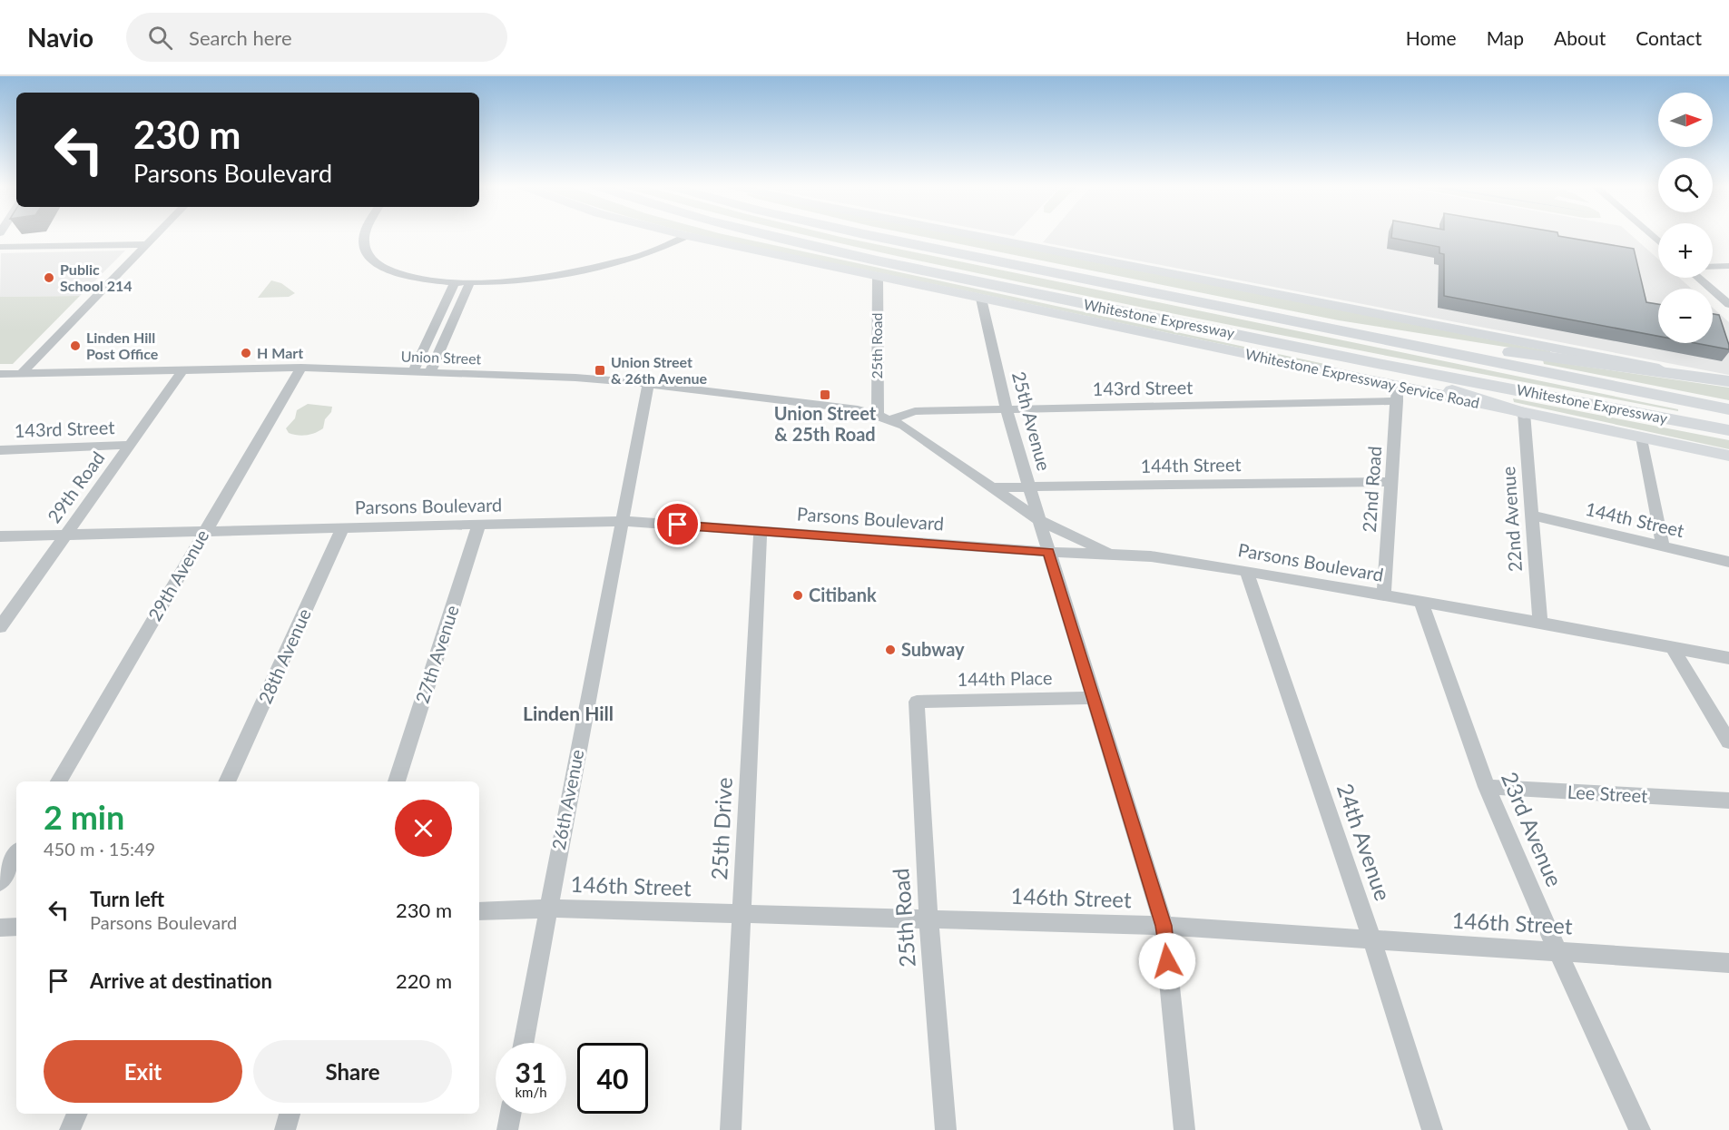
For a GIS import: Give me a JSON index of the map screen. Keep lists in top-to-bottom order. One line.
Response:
{"streets":{"highway":["Whitestone Expressway"],"main road":["Whitestone Expressway Service Road"],"street":["25th Road","Union Street","143rd Street","25th Avenue","144th Street","29th Road","22nd Road","Parsons Boulevard","22nd Avenue","29th Avenue","27th Avenue","28th Avenue","144th Place","Lee Street","26th Avenue","25th Drive","23rd Avenue","24th Avenue","146th Street"]},"crossings":[["25th Road","Union Street"],["25th Road","Whitestone Expressway Service Road"],["25th Road","143rd Street"],["25th Road","144th Place"],["25th Road","146th Street"],["Union Street","143rd Street"],["Union Street","29th Road"],["Union Street","29th Avenue"],["Union Street","26th Avenue"],["Whitestone Expressway Service Road","25th Avenue"],["Whitestone Expressway Service Road","22nd Road"],["Whitestone Expressway Service Road","22nd Avenue"],["143rd Street","25th Avenue"],["143rd Street","29th Road"],["143rd Street","22nd Road"],["25th Avenue","144th Street"],["25th Avenue","Parsons Boulevard"],["25th Avenue","144th Place"],["25th Avenue","146th Street"],["144th Street","22nd Road"],["144th Street","22nd Avenue"],["29th Road","Parsons Boulevard"],["22nd Road","Parsons Boulevard"],["Parsons Boulevard","22nd Avenue"],["Parsons Boulevard","29th Avenue"],["Parsons Boulevard","27th Avenue"],["Parsons Boulevard","28th Avenue"],["Parsons Boulevard","26th Avenue"],["Parsons Boulevard","25th Drive"],["Parsons Boulevard","23rd Avenue"],["Parsons Boulevard","24th Avenue"],["Lee Street","23rd Avenue"],["26th Avenue","146th Street"],["25th Drive","146th Street"],["23rd Avenue","146th Street"],["24th Avenue","146th Street"]],"districts":["Linden Hill"],"places":{"other":["Public School 214","Linden Hill Post Office","H Mart","Citibank","Subway"],"transit":["Union Street & 26th Avenue","Union Street & 25th Road"]},"north":"right","page":{"header":"Navio","search":"Search here","nav":["Home","Map","About","Contact"],"map_buttons":["+","−"],"turn":["230 m","Parsons Boulevard"],"heading":["2 min","450 m · 15:49"],"list":[{"name":"Turn left","note":"Parsons Boulevard","value":"230 m"},{"name":"Arrive at destination","value":"220 m"}],"buttons":["Exit","Share"],"speed":"31 km/h","limit":"40"}}
